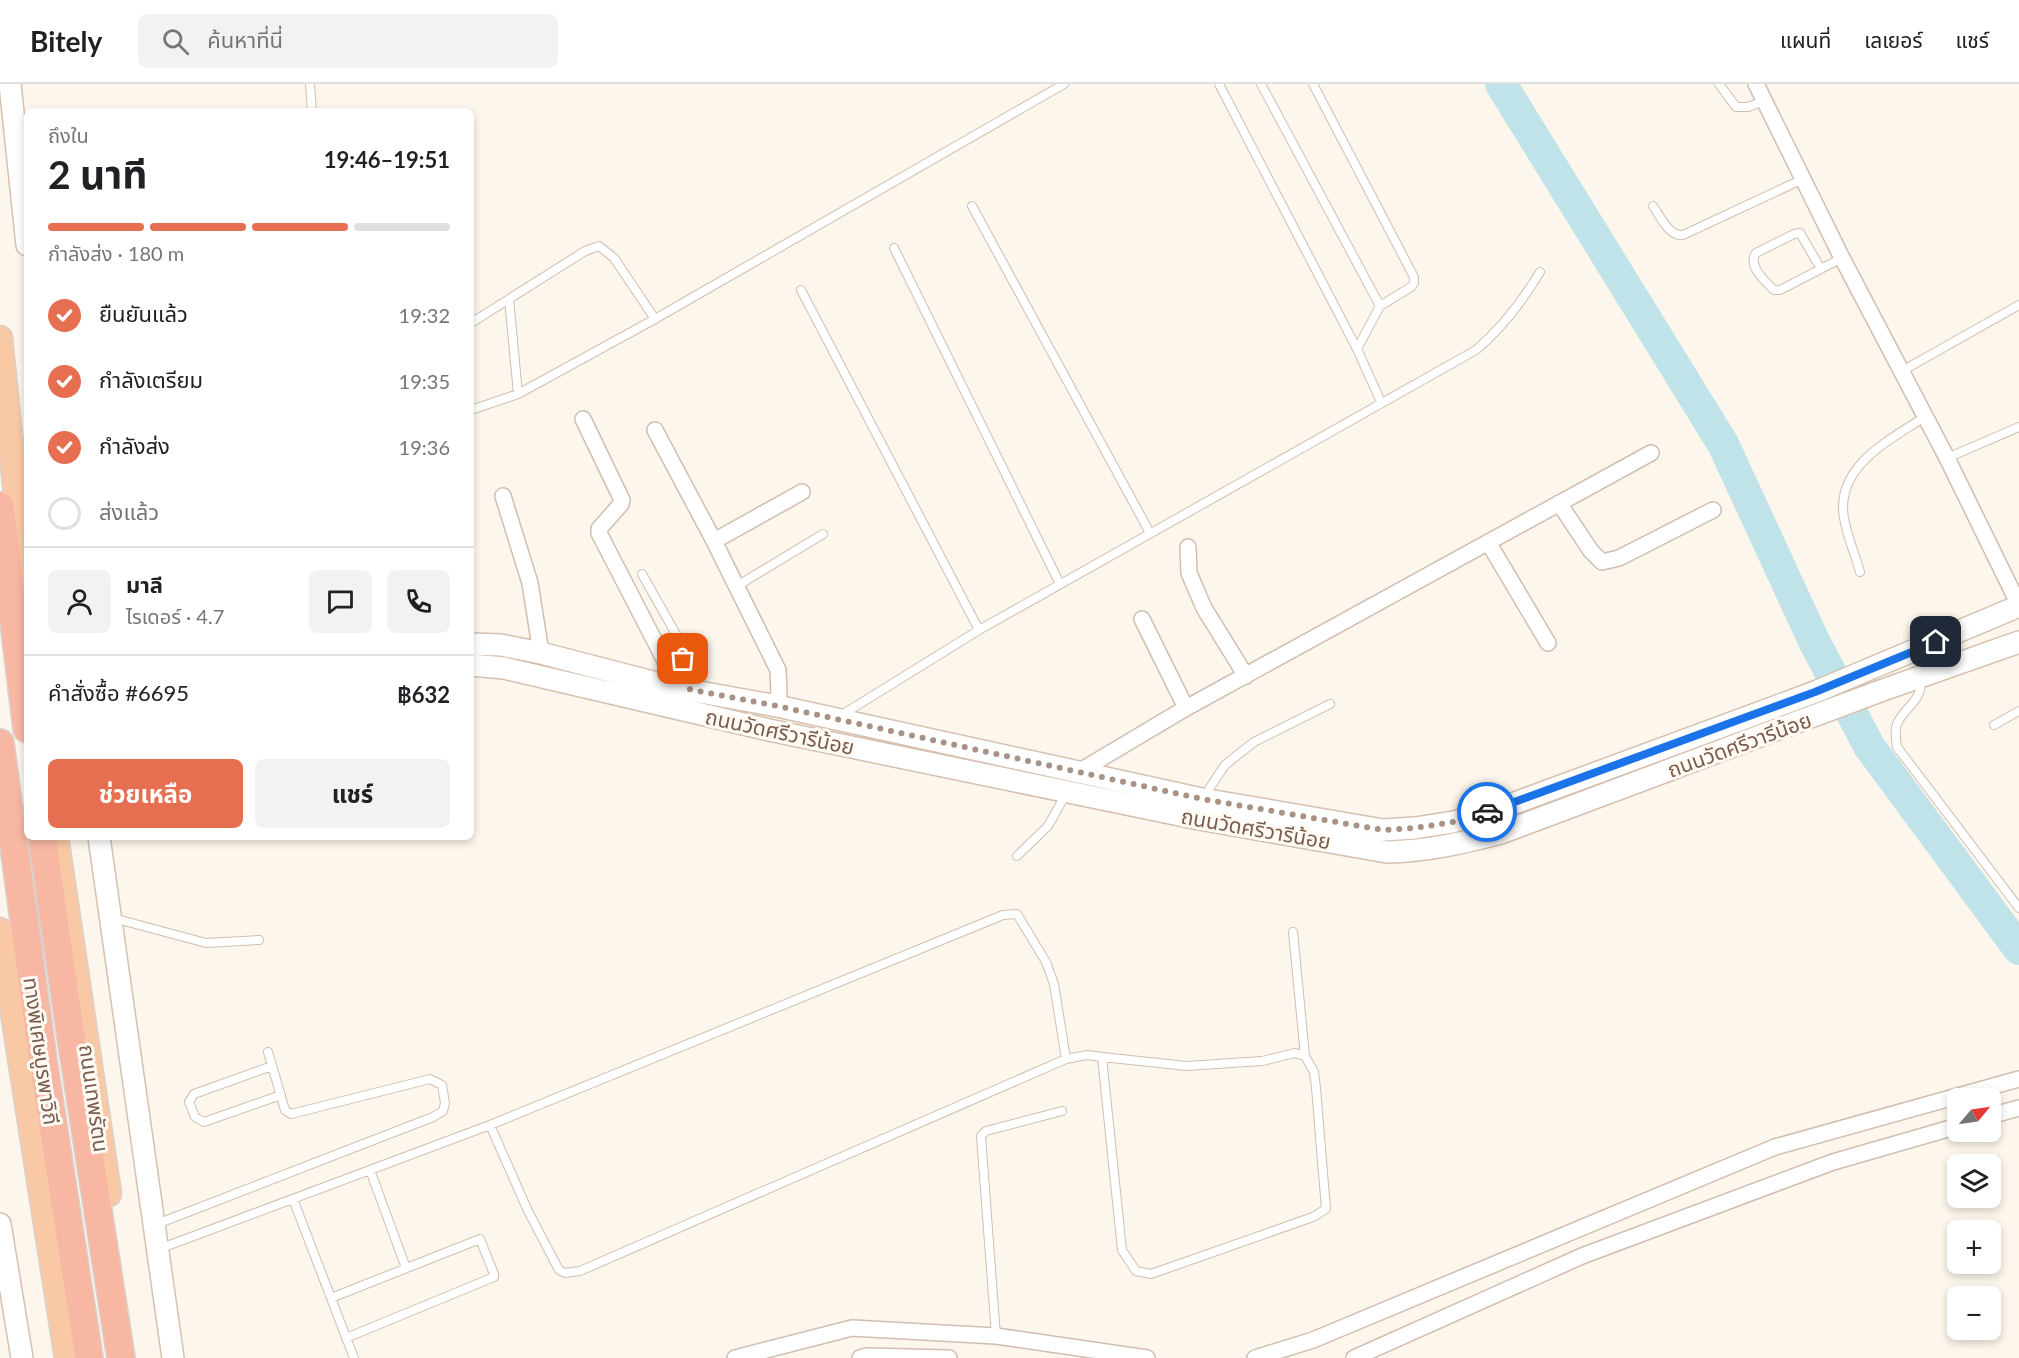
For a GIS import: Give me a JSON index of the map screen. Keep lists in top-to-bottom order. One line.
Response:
{"streets":{"highway":["ทางพิเศษบูรพาวิถี","ถนนเทพรัตน"],"main road":["ถนนวัดศรีวารีน้อย"]},"north":"top right","page":{"header":"Bitely","search":"ค้นหาที่นี่","nav":["แผนที่","เลเยอร์","แชร์"],"heading":["2 นาที","ถึงใน","19:46–19:51"],"panel":["มาลี","ไรเดอร์ · 4.7","คำสั่งซื้อ #6695","฿632"],"bar":"กำลังส่ง · 180 m","list":[["ยืนยันแล้ว","19:32"],["กำลังเตรียม","19:35"],["กำลังส่ง","19:36"],"ส่งแล้ว"],"buttons":["ช่วยเหลือ","แชร์"],"map_buttons":["+","−"]}}
